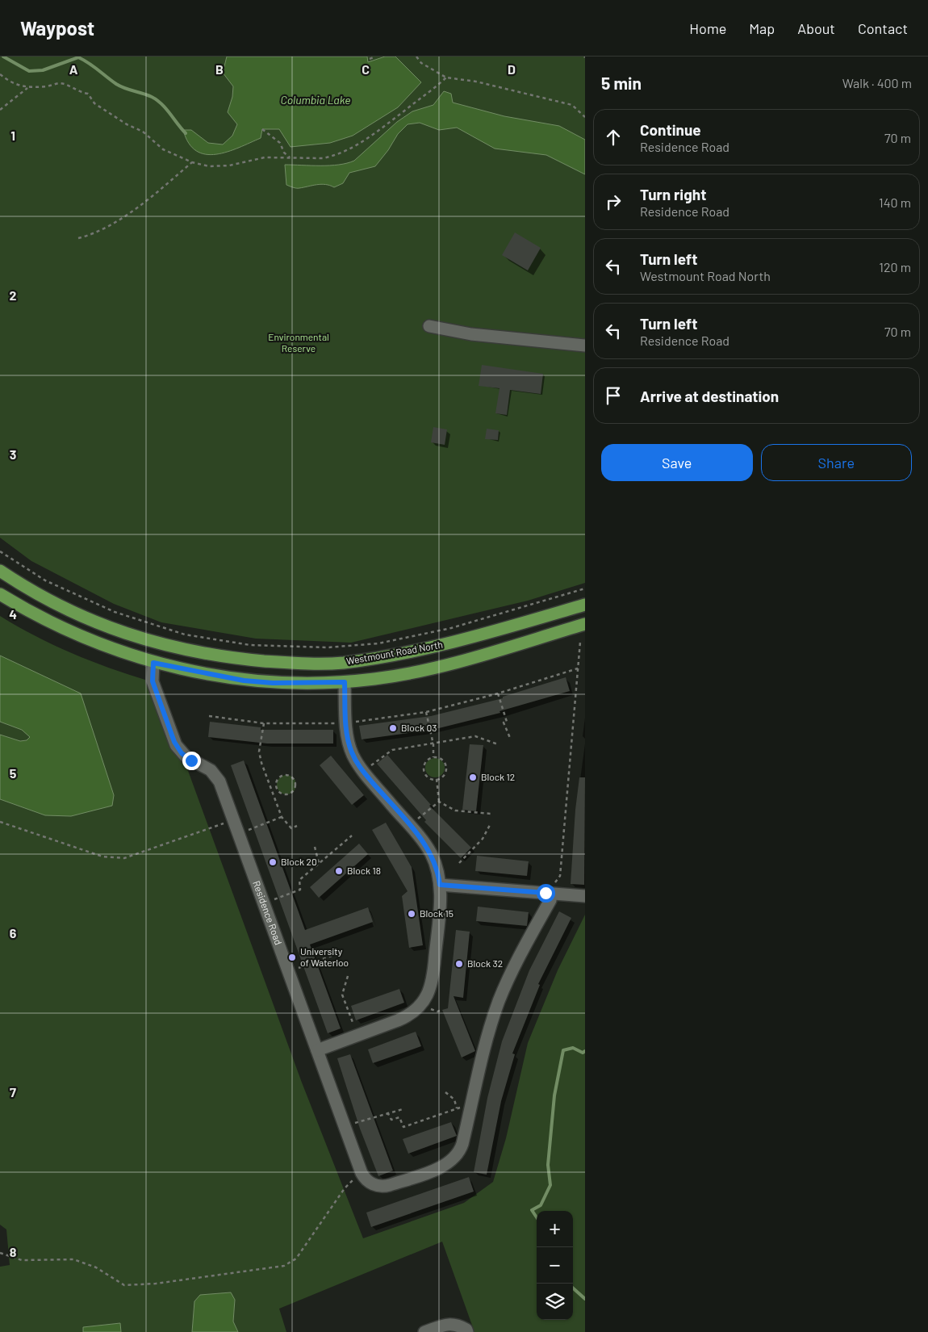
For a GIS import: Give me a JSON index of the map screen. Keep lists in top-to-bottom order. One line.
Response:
{"streets":{"main road":["Westmount Road North"],"street":["Residence Road"]},"crossings":[["Westmount Road North","Residence Road"]],"water":["Columbia Lake"],"parks":["Environmental Reserve"],"places":["Block 03","Block 12","Block 20","Block 18","Block 15","University of Waterloo","Block 32"],"page":{"header":"Waypost","nav":["Home","Map","About","Contact"],"heading":["5 min","Walk · 400 m"],"list":[["Continue","Residence Road","70 m"],["Turn right","Residence Road","140 m"],["Turn left","Westmount Road North","120 m"],["Turn left","Residence Road","70 m"],"Arrive at destination"],"buttons":["Save","Share"],"map_buttons":["+","−"]},"grid":{"columns":["A","B","C","D"],"rows":["1","2","3","4","5","6","7","8"]}}
